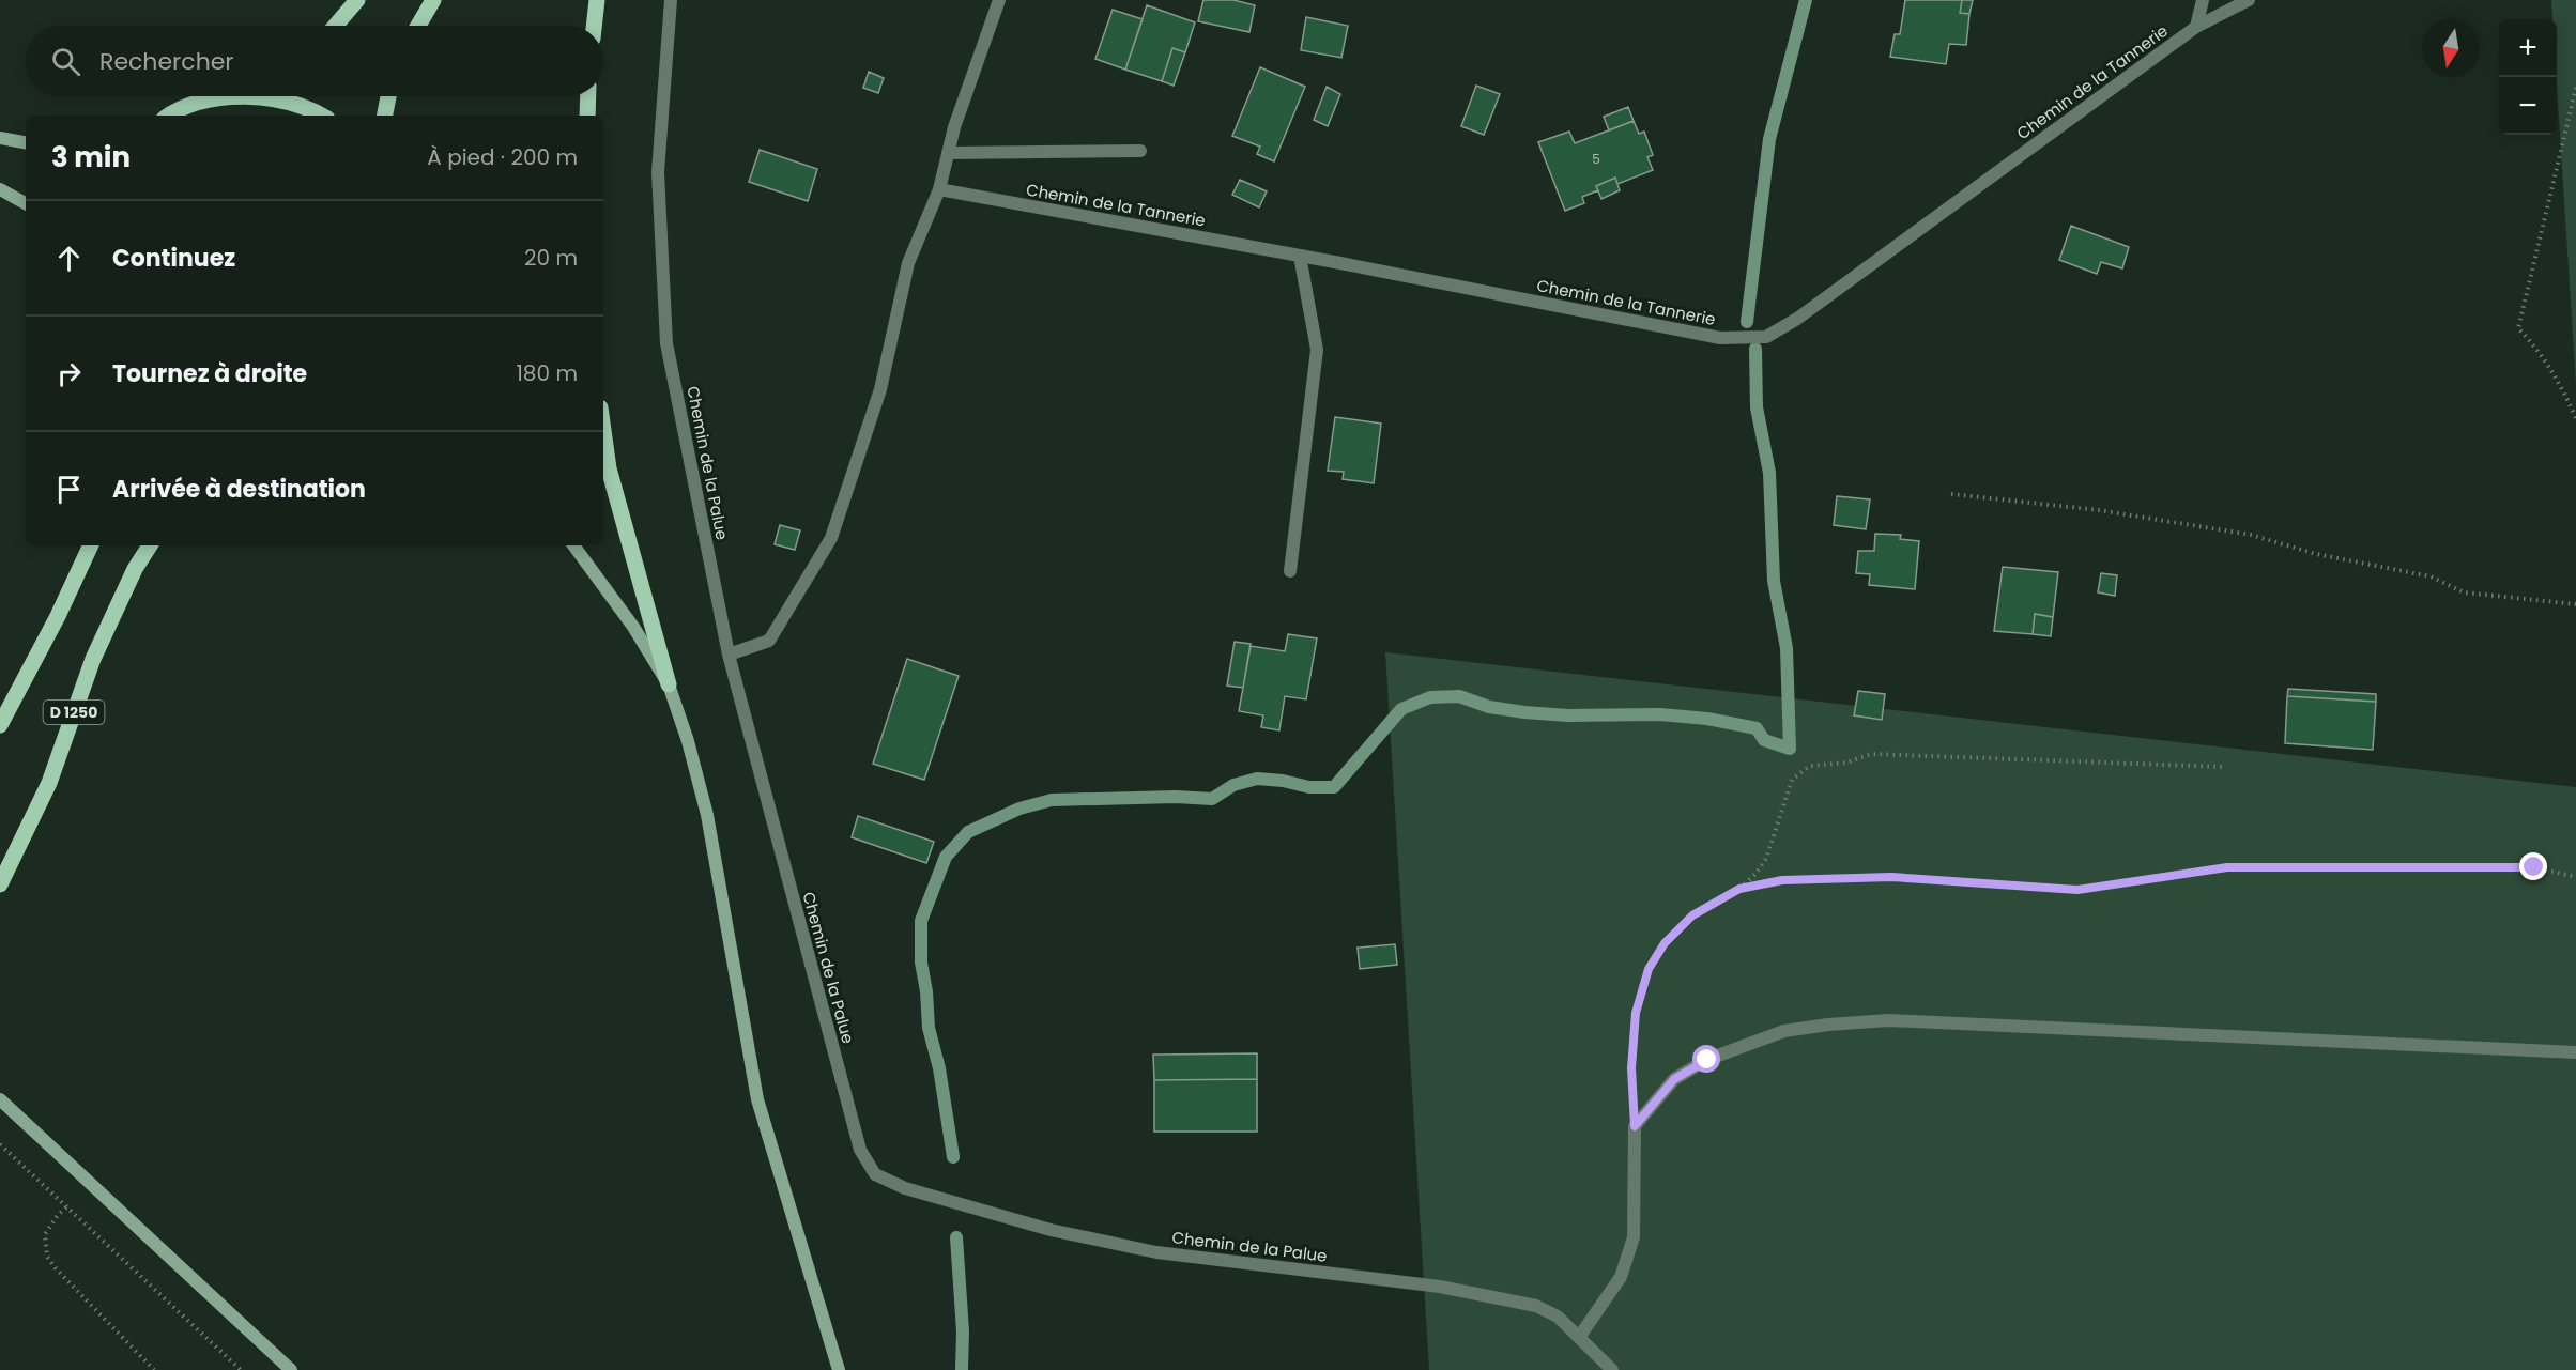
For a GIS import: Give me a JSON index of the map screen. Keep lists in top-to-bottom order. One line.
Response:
{"streets":{"main road":["D 1250"],"street":["Chemin de la Tannerie","Chemin de la Palue"]},"house_numbers":["5"],"north":"bottom","page":{"map_buttons":["+","−"],"search":"Rechercher","heading":["3 min","À pied · 200 m"],"list":[["Continuez","20 m"],["Tournez à droite","180 m"],"Arrivée à destination"]}}
